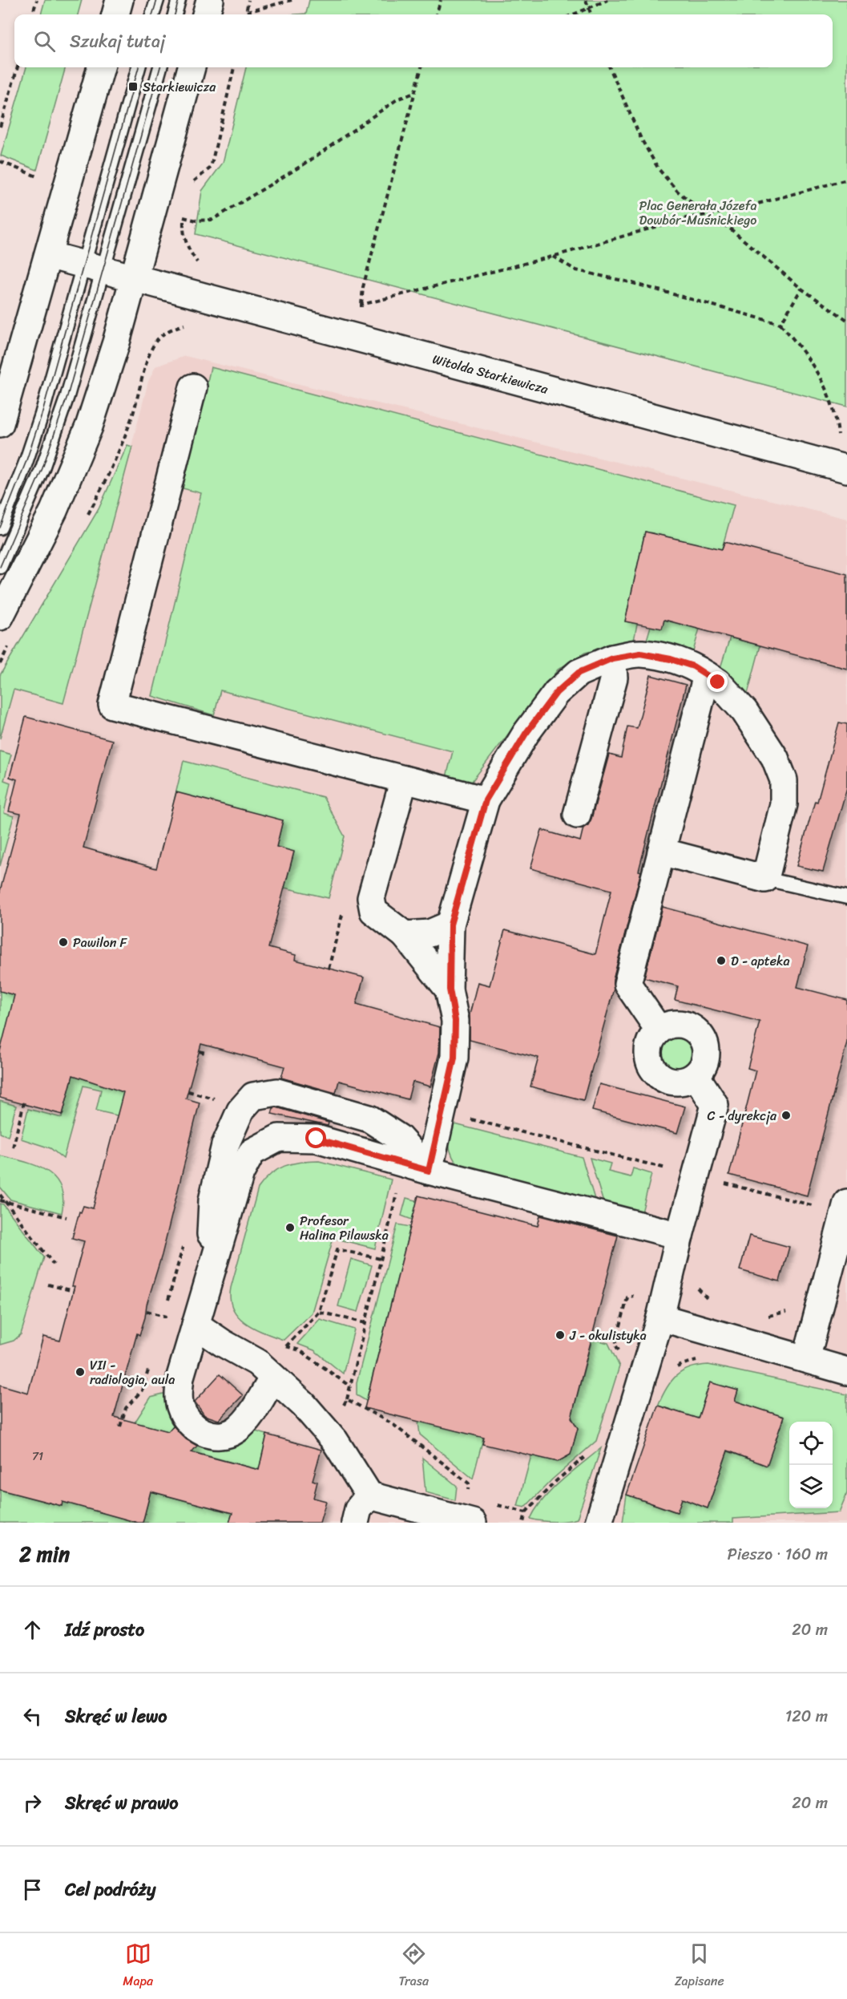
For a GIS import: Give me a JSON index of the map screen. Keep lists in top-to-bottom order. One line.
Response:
{"streets":{"street":["Witolda Starkiewicza"]},"parks":["Plac Generała Józefa Dowbór-Muśnickiego"],"places":{"transit":["Starkiewicza"],"other":["Pawilon F","D - apteka","C - dyrekcja","Profesor Halina Pilawska","J - okulistyka","VII - radiologia, aula"]},"house_numbers":["71"],"page":{"search":"Szukaj tutaj","heading":["2 min","Pieszo · 160 m"],"list":[["Idź prosto","20 m"],["Skręć w lewo","120 m"],["Skręć w prawo","20 m"],"Cel podróży"],"nav":["Mapa","Trasa","Zapisane"]}}
